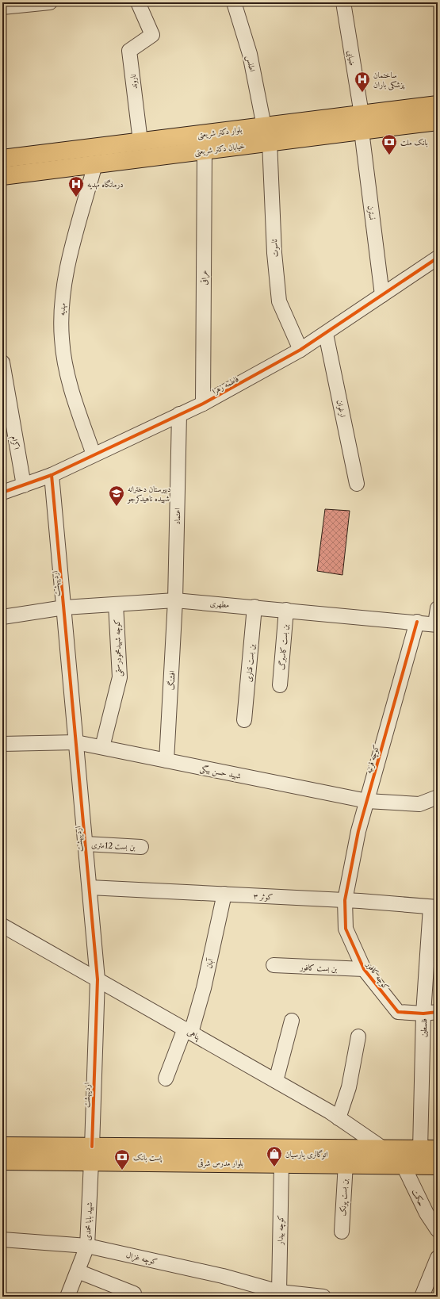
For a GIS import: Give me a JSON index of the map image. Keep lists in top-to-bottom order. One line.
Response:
{"streets":{"main road":["بلوار دکتر شریعتی","خیابان دکتر شریعتی","بلوار مدرس شرقی"],"street":["ضیایی","اطلس","ناروند","نسترن","ئاسوت","عراقی","مهدیه","فاطمه زهرا","ارغوان","اکرام","اعتماد","اردیبهشت","مطهری","بن بست کاسبرگ","کوچه شهیدمحمودرستمی","بن بست قناری","افشنگ","کوچه قرنیه","شهید حسن بیگی","بن بست 12متری","کوثر ۳","آبان","بن بست کافور","کوچه کافور","فلسطین","پناهی","بن بست پونک","حکمت","شهید بابا محمدی","کوچه بیدار","کوچه غزال"]},"crossings":[["ضیایی","بلوار دکتر شریعتی"],["ضیایی","خیابان دکتر شریعتی"],["ضیایی","نسترن"],["اطلس","بلوار دکتر شریعتی"],["ناروند","بلوار دکتر شریعتی"],["بلوار دکتر شریعتی","خیابان دکتر شریعتی"],["بلوار دکتر شریعتی","نسترن"],["خیابان دکتر شریعتی","نسترن"],["خیابان دکتر شریعتی","ئاسوت"],["خیابان دکتر شریعتی","عراقی"],["خیابان دکتر شریعتی","مهدیه"],["نسترن","فاطمه زهرا"],["ئاسوت","فاطمه زهرا"],["عراقی","فاطمه زهرا"],["مهدیه","فاطمه زهرا"],["فاطمه زهرا","ارغوان"],["فاطمه زهرا","اکرام"],["فاطمه زهرا","اعتماد"],["فاطمه زهرا","اردیبهشت"],["اعتماد","مطهری"],["اعتماد","افشنگ"],["اردیبهشت","مطهری"],["اردیبهشت","شهید حسن بیگی"],["اردیبهشت","بن بست 12متری"],["اردیبهشت","کوثر ۳"],["اردیبهشت","پناهی"],["اردیبهشت","بلوار مدرس شرقی"],["اردیبهشت","شهید بابا محمدی"],["مطهری","بن بست کاسبرگ"],["مطهری","کوچه شهیدمحمودرستمی"],["مطهری","بن بست قناری"],["مطهری","افشنگ"],["مطهری","کوچه قرنیه"],["کوچه شهیدمحمودرستمی","شهید حسن بیگی"],["افشنگ","شهید حسن بیگی"],["کوچه قرنیه","شهید حسن بیگی"],["کوچه قرنیه","کوثر ۳"],["کوچه قرنیه","کوچه کافور"],["کوثر ۳","آبان"],["کوثر ۳","کوچه کافور"],["کوثر ۳","فلسطین"],["آبان","پناهی"],["بن بست کافور","کوچه کافور"],["کوچه کافور","فلسطین"],["فلسطین","بلوار مدرس شرقی"],["پناهی","بلوار مدرس شرقی"],["بلوار مدرس شرقی","بن بست پونک"],["بلوار مدرس شرقی","حکمت"],["بلوار مدرس شرقی","شهید بابا محمدی"],["بلوار مدرس شرقی","کوچه بیدار"],["شهید بابا محمدی","کوچه غزال"],["کوچه بیدار","کوچه غزال"]],"places":{"hospital":["ساختمان پزشکی باران","درمانگاه مهدیه"],"bank":["بانک ملت","پست بانک"],"school or university":["دبیرستان دخترانه شهیده ناهیدکرجو"],"shop":["اتوگالری پارسیان"]}}
